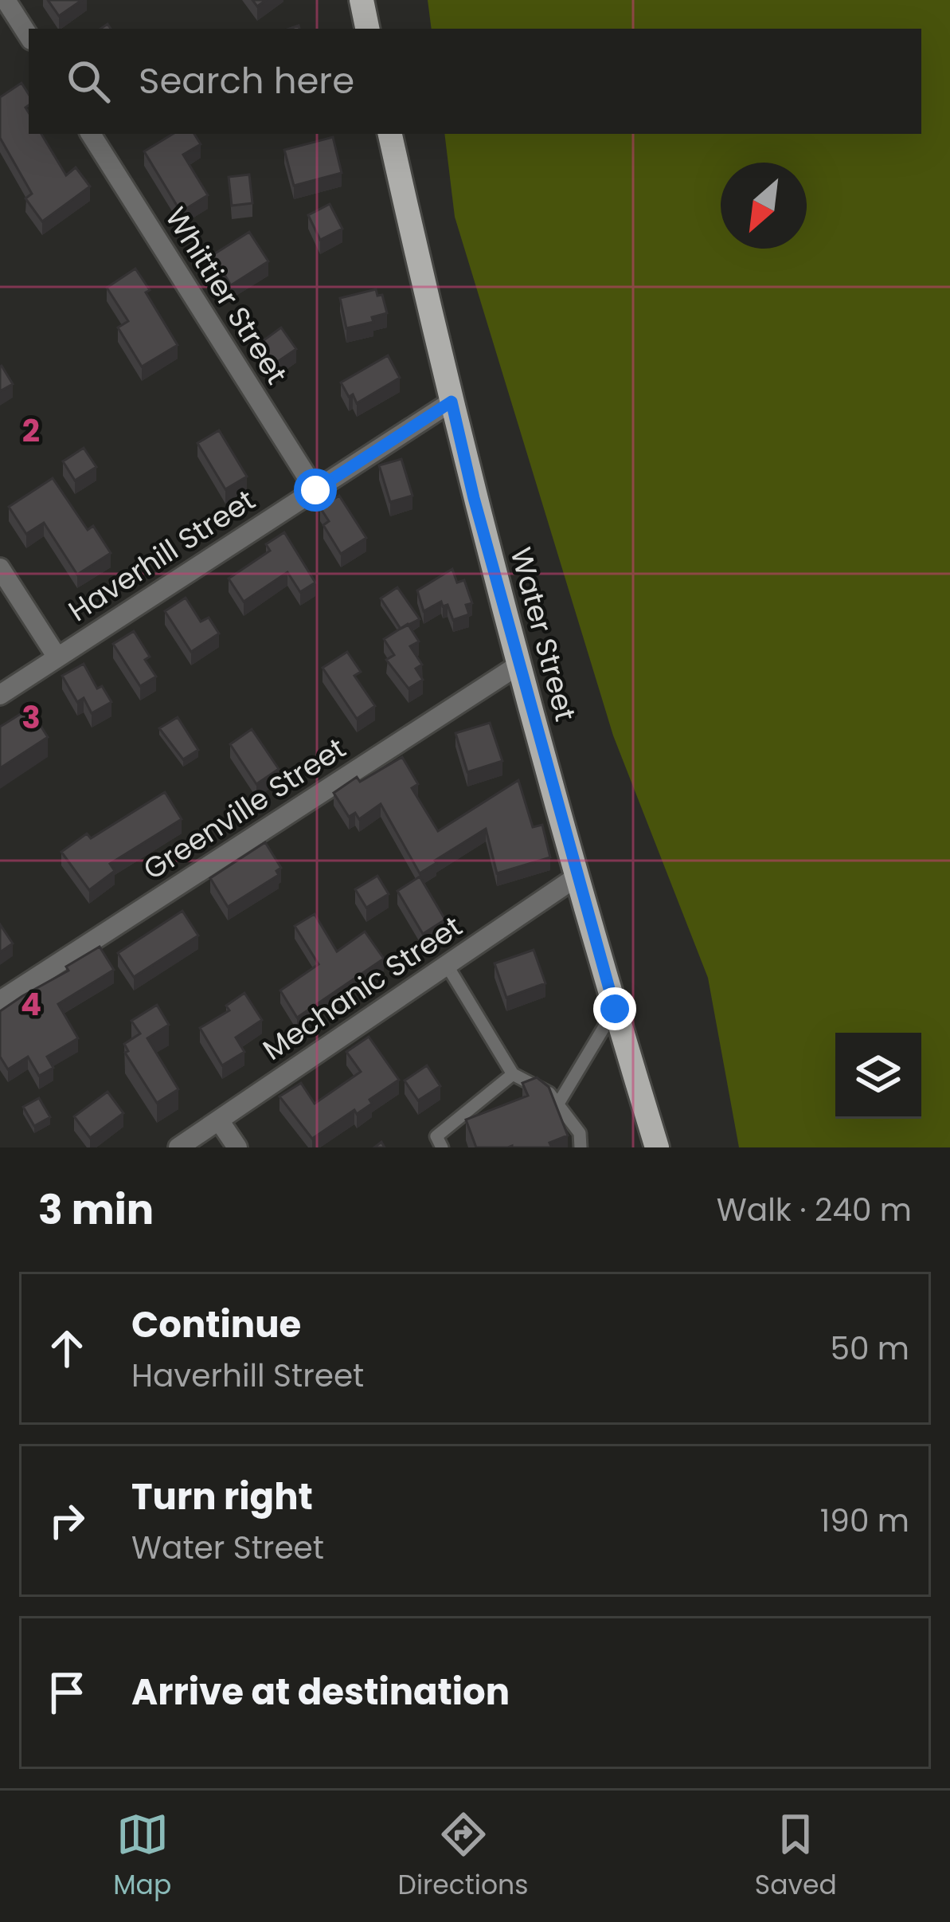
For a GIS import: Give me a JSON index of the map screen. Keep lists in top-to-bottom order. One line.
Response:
{"streets":{"main road":["Water Street"],"street":["Whittier Street","Haverhill Street","Greenville Street","Mechanic Street"]},"crossings":[["Whittier Street","Haverhill Street"],["Haverhill Street","Water Street"],["Water Street","Greenville Street"],["Water Street","Mechanic Street"]],"north":"bottom left","page":{"search":"Search here","heading":["3 min","Walk · 240 m"],"list":[["Continue","Haverhill Street","50 m"],["Turn right","Water Street","190 m"],"Arrive at destination"],"nav":["Map","Directions","Saved"]},"grid":{"rows":["2","3","4"]}}
